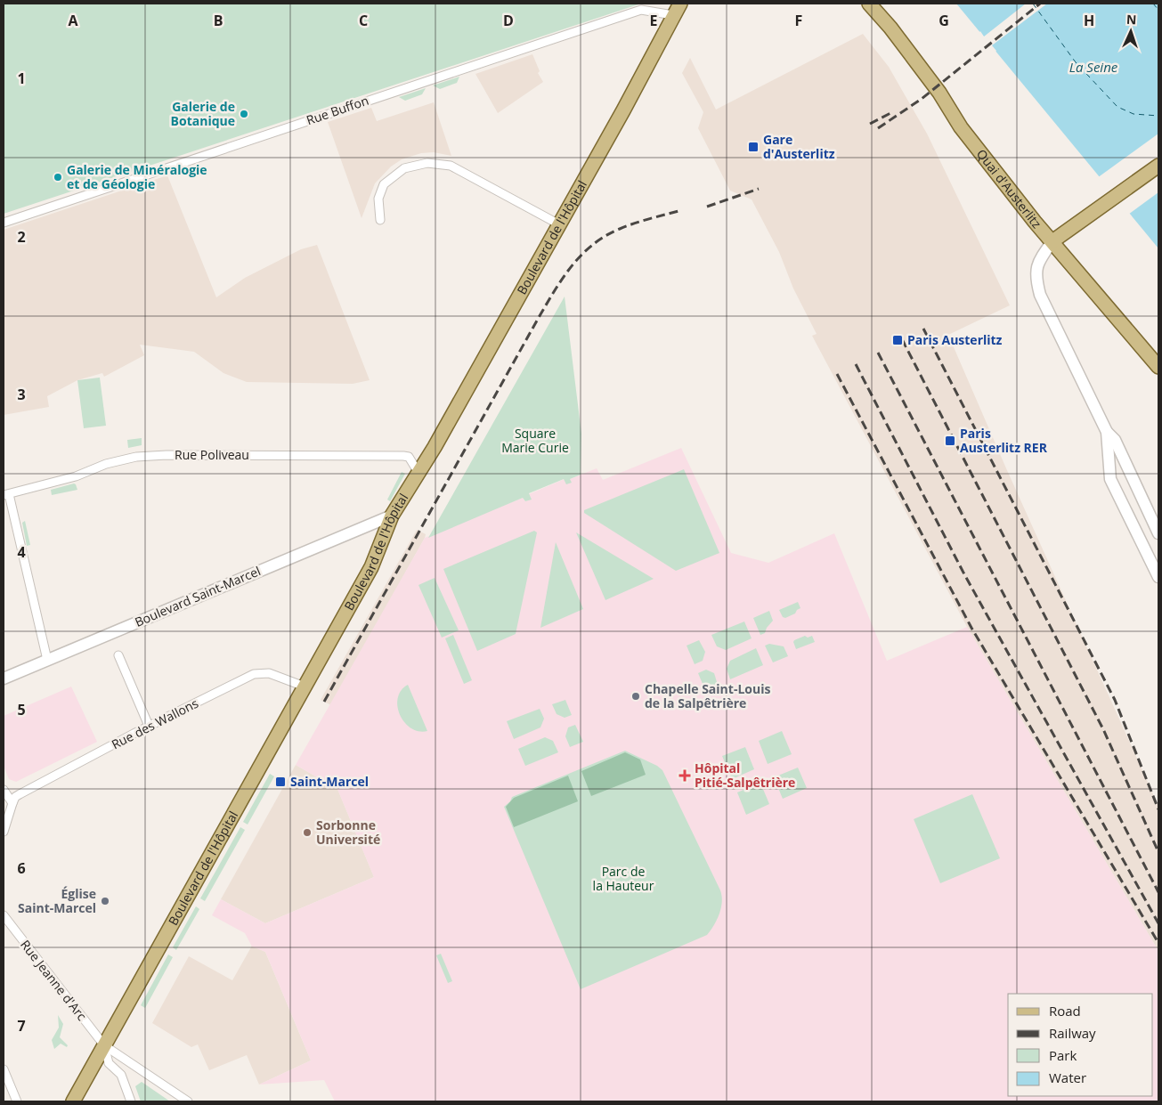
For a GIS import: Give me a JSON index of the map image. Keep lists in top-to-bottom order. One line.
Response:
{"streets":{"main road":["Quai d'Austerlitz","Boulevard de l'Hôpital"],"street":["Rue Buffon","Rue Poliveau","Boulevard Saint-Marcel","Rue des Wallons","Rue Jeanne d'Arc"]},"crossings":[["Rue Buffon","Boulevard de l'Hôpital"],["Boulevard de l'Hôpital","Rue Poliveau"],["Boulevard de l'Hôpital","Boulevard Saint-Marcel"],["Boulevard de l'Hôpital","Rue des Wallons"],["Boulevard de l'Hôpital","Rue Jeanne d'Arc"]],"water":["La Seine"],"parks":["Square Marie Curie","Parc de la Hauteur"],"places":{"other":["Galerie de Botanique","Galerie de Minéralogie et de Géologie","Chapelle Saint-Louis de la Salpêtrière","Sorbonne Université","Église Saint-Marcel"],"transit":["Gare d'Austerlitz","Paris Austerlitz","Paris Austerlitz RER","Saint-Marcel"],"health":["Hôpital Pitié-Salpêtrière"]},"legend":["Road","Railway","Park","Water"],"north":"top","grid":{"columns":["A","B","C","D","E","F","G","H"],"rows":["1","2","3","4","5","6","7"]}}
